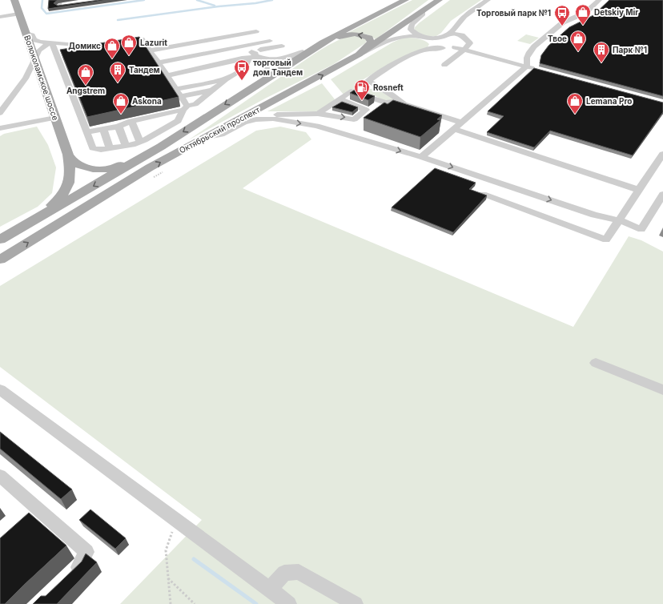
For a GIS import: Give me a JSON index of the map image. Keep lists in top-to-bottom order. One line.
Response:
{"streets":{"main road":["Волоколамское шоссе","Октябрьский проспект"]},"crossings":[["Волоколамское шоссе","Октябрьский проспект"]],"places":{"shop":["Detskiy Mir","Твое","Lazurit","Домикс","Angstrem","Askona","Lemana Pro"],"bus stop":["Торговый парк №1","торговый дом Тандем"],"building":["Парк №1","Тандем"],"fuel station":["Rosneft"]}}
